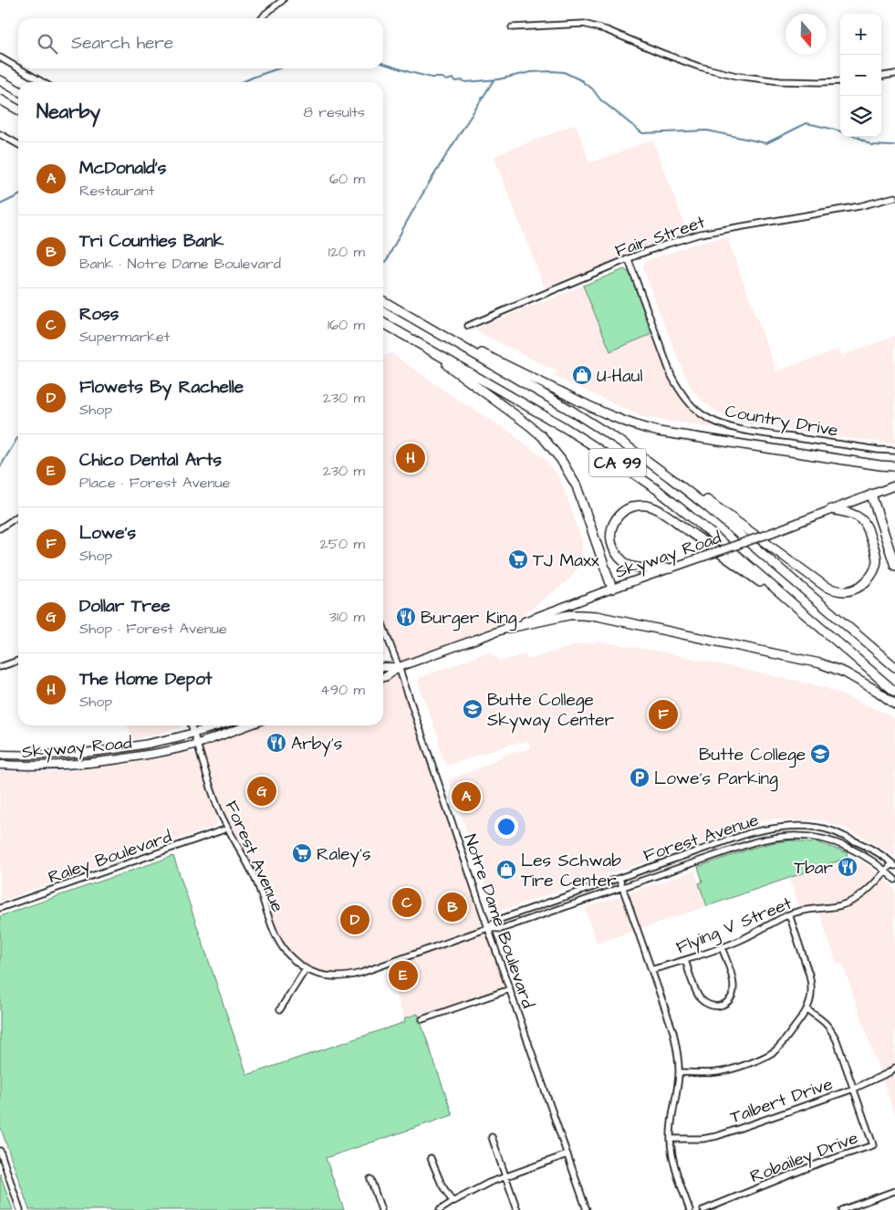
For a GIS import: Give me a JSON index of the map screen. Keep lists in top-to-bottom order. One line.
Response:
{"streets":{"highway":["CA 99"],"main road":["Skyway Road"],"street":["Fair Street","Country Drive","Forest Avenue","Raley Boulevard","Notre Dame Boulevard","Flying V Street","Talbert Drive","Robailey Drive"]},"crossings":[["Fair Street","Country Drive"],["Skyway Road","Forest Avenue"],["Skyway Road","Notre Dame Boulevard"],["Forest Avenue","Raley Boulevard"],["Forest Avenue","Notre Dame Boulevard"],["Forest Avenue","Flying V Street"],["Talbert Drive","Robailey Drive"]],"places":{"shop":["U-Haul","Les Schwab Tire Center"],"supermarket":["TJ Maxx","Raley's"],"restaurant":["Burger King","Arby's","Tbar"],"school or university":["Butte College Skyway Center","Butte College"],"parking":["Lowe's Parking"]},"north":"bottom","page":{"map_buttons":["+","−"],"search":"Search here","heading":["Nearby","8 results"],"list":[{"mark":"A","name":"McDonald's","note":"Restaurant","value":"60 m"},{"mark":"B","name":"Tri Counties Bank","note":"Bank · Notre Dame Boulevard","value":"120 m"},{"mark":"C","name":"Ross","note":"Supermarket","value":"160 m"},{"mark":"D","name":"Flowets By Rachelle","note":"Shop","value":"230 m"},{"mark":"E","name":"Chico Dental Arts","note":"Place · Forest Avenue","value":"230 m"},{"mark":"F","name":"Lowe's","note":"Shop","value":"250 m"},{"mark":"G","name":"Dollar Tree","note":"Shop · Forest Avenue","value":"310 m"},{"mark":"H","name":"The Home Depot","note":"Shop","value":"490 m"}],"pins":["H","F","G","A","C","B","D","E"]}}
